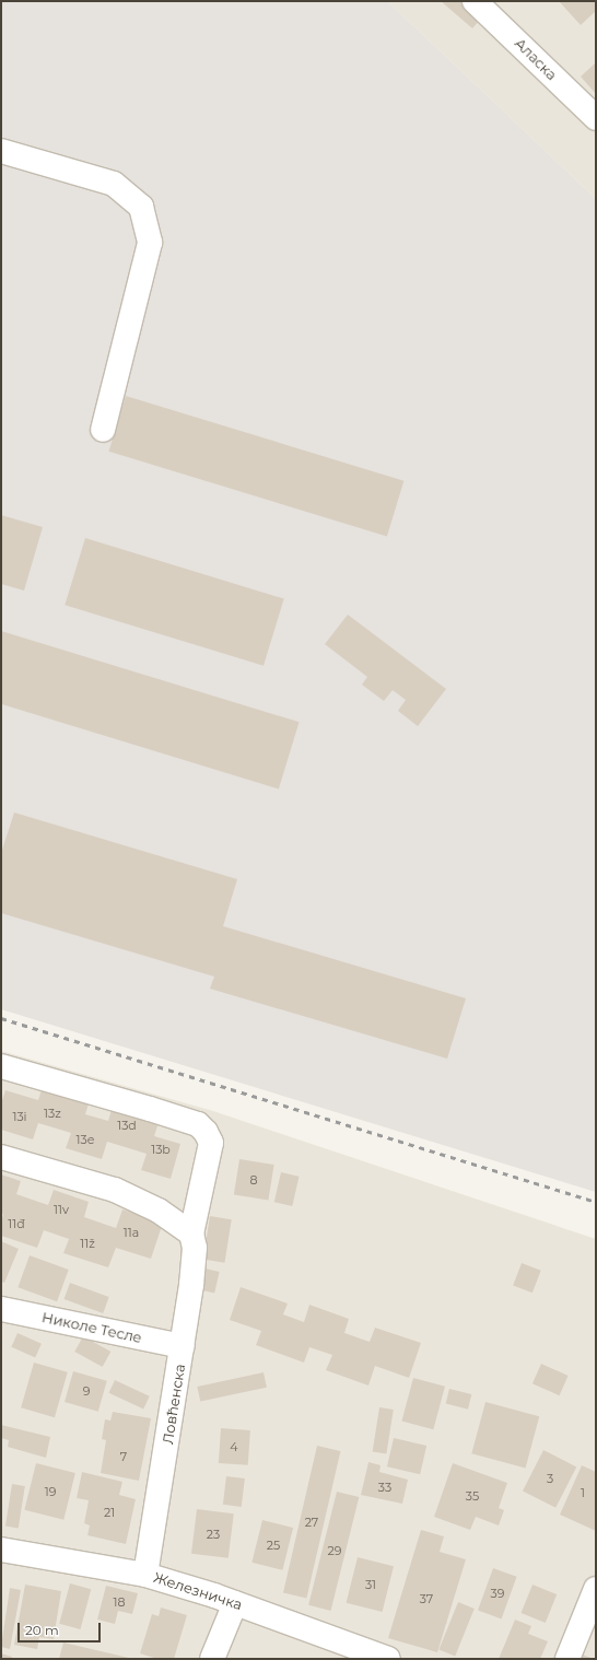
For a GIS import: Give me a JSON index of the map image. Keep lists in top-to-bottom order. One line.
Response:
{"streets":{"street":["Аласка","Николе Тесле","Ловћенска","Железничка"]},"crossings":[["Николе Тесле","Ловћенска"],["Ловћенска","Железничка"]],"house_numbers":["13z","13i","13d","13e","13b","8","11v","11đ","11a","11ž","9","4","7","3","33","19","1","35","21","27","23","25","29","31","39","37","18"],"scale_bar":"20 m"}
